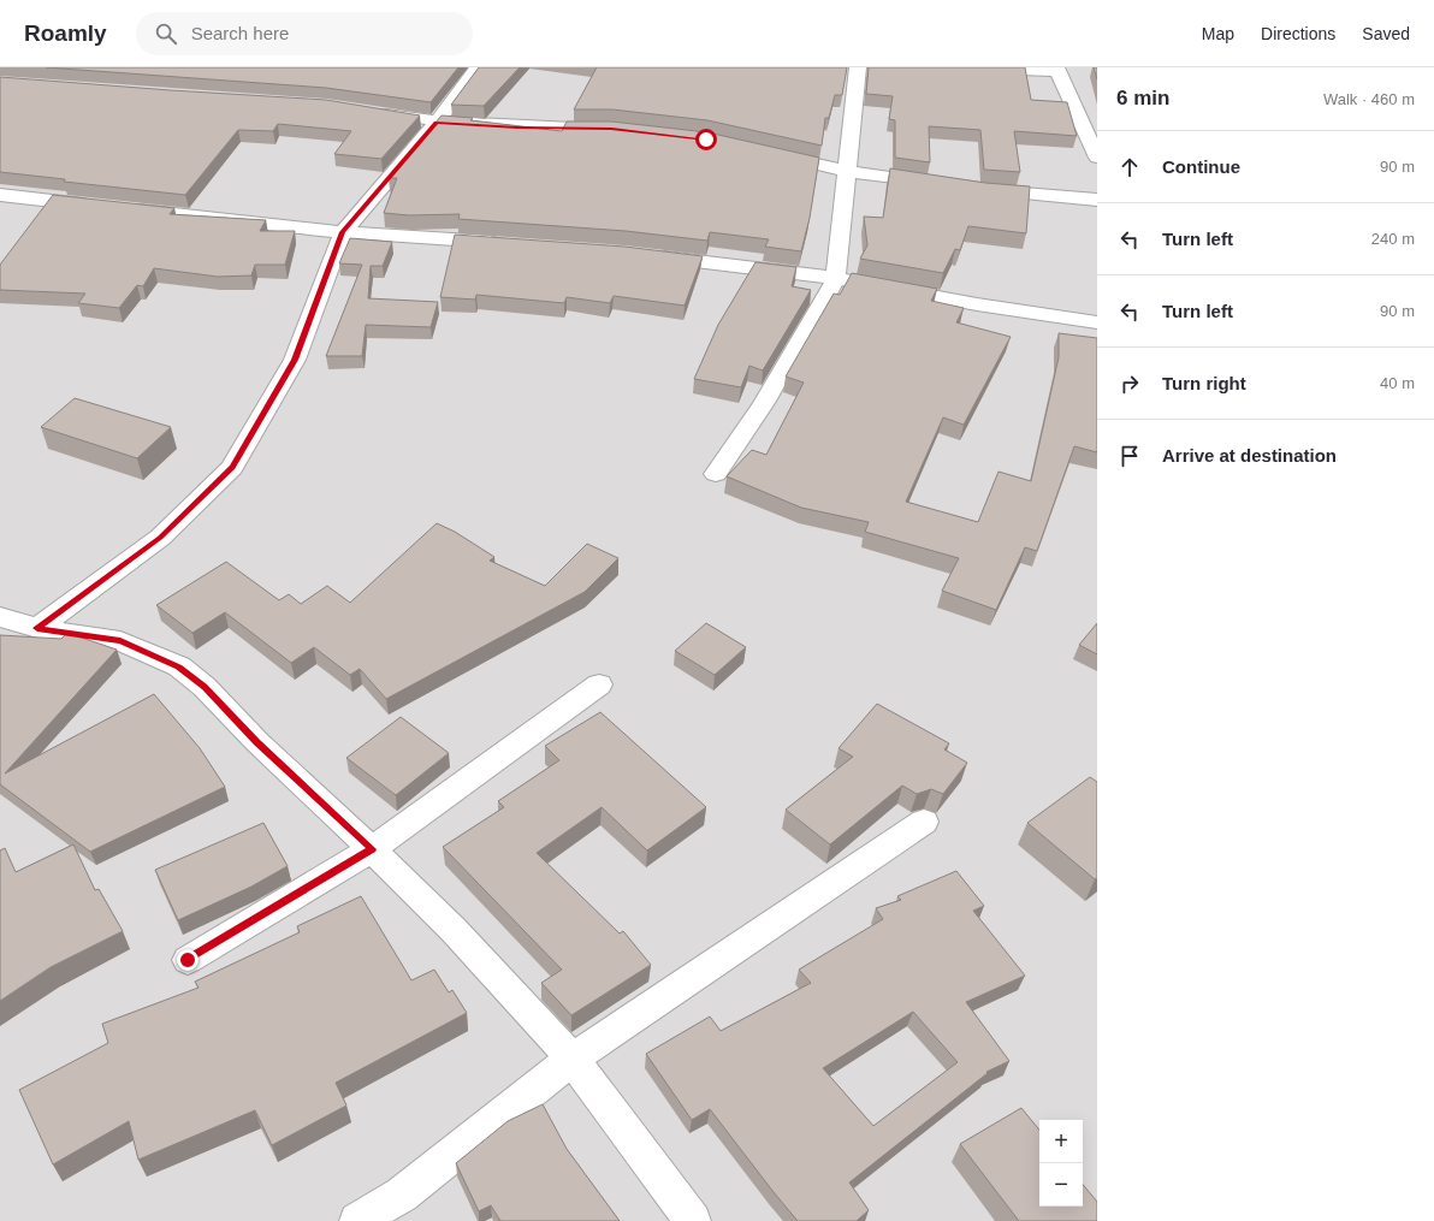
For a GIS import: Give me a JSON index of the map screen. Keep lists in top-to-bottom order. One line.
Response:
{"page":{"header":"Roamly","search":"Search here","nav":["Map","Directions","Saved"],"heading":["6 min","Walk · 460 m"],"list":[["Continue","90 m"],["Turn left","240 m"],["Turn left","90 m"],["Turn right","40 m"],"Arrive at destination"],"map_buttons":["+","−"]}}
